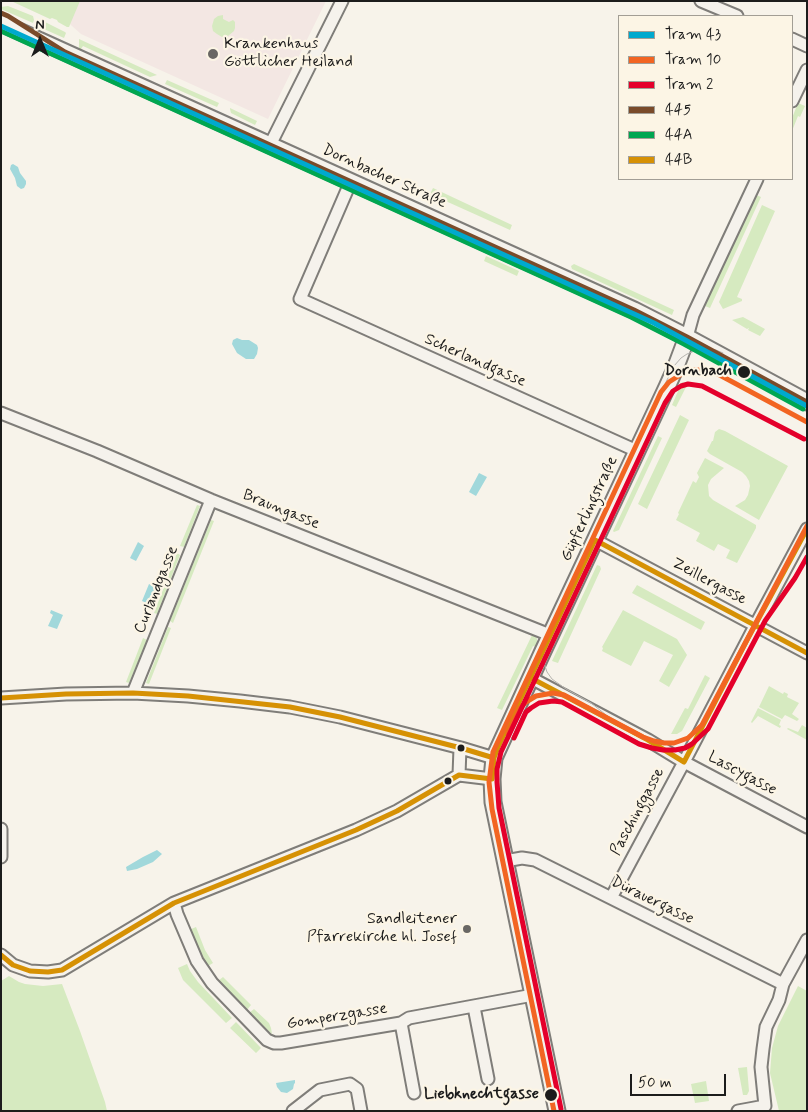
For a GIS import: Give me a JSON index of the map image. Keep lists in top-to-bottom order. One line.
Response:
{"streets":{"main road":["Dornbacher Straße","Güpferlingstraße"],"street":["Scherlandgasse","Braungasse","Zeillergasse","Curlandgasse","Lascygasse","Paschinggasse","Dürauergasse","Gomperzgasse"]},"crossings":[["Dornbacher Straße","Scherlandgasse"],["Dornbacher Straße","Güpferlingstraße"],["Scherlandgasse","Güpferlingstraße"],["Güpferlingstraße","Braungasse"],["Güpferlingstraße","Zeillergasse"],["Güpferlingstraße","Lascygasse"],["Güpferlingstraße","Dürauergasse"],["Güpferlingstraße","Gomperzgasse"],["Braungasse","Curlandgasse"],["Zeillergasse","Paschinggasse"],["Lascygasse","Paschinggasse"],["Paschinggasse","Dürauergasse"]],"places":["Krankenhaus Göttlicher Heiland","Dornbach","Sandleitener Pfarrekirche hl. Josef","Liebknechtgasse"],"lines":["transit line 445","tram line 43","transit line 44A","tram line 10","tram line 2","transit line 44B"],"legend":["Tram 43","Tram 10","Tram 2","445","44A","44B"],"scale_bar":"50 m","north":"top"}
